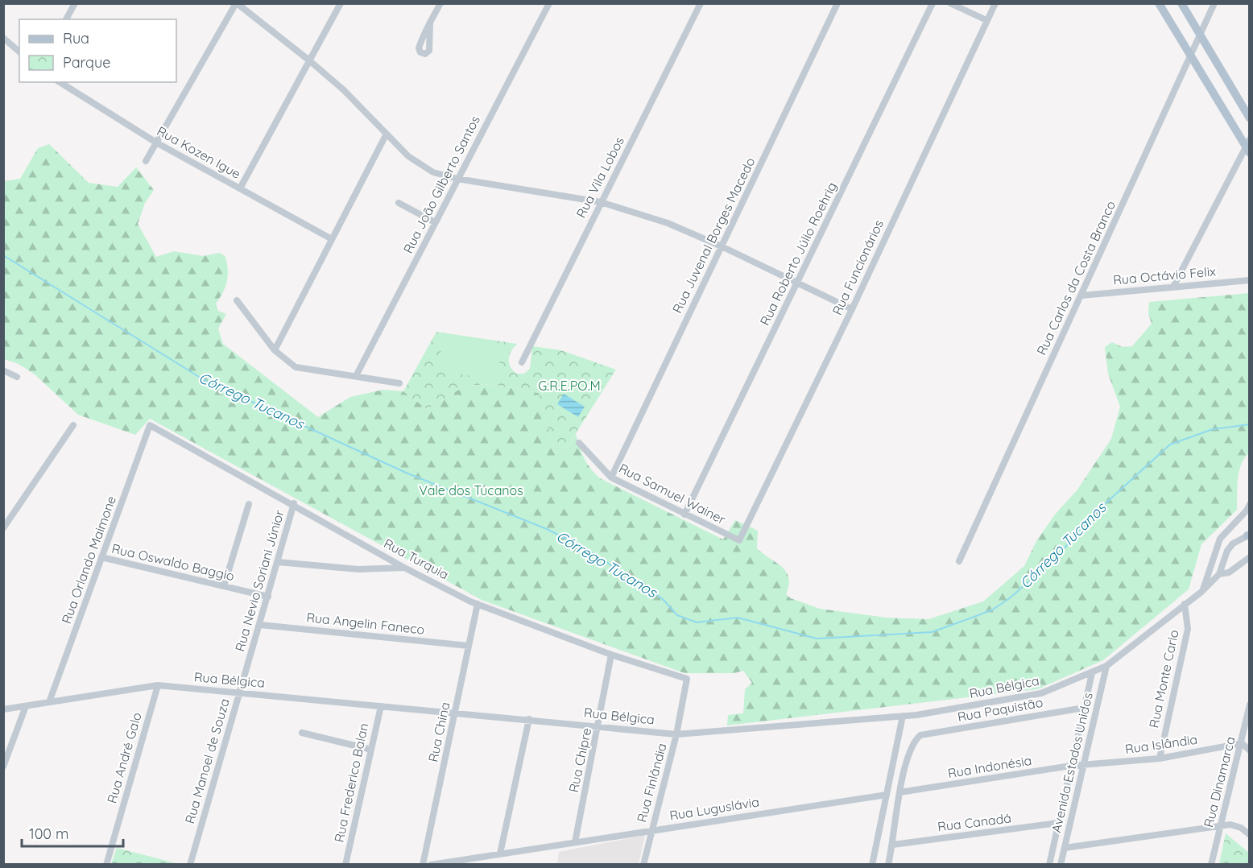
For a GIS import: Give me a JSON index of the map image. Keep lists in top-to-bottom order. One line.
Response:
{"streets":{"street":["Rua Kozen Igue","Rua Vila Lobos","Rua João Gilberto Santos","Rua Juvenal Borges Macedo","Rua Roberto Júlio Roehrig","Rua Funcionários","Rua Octávio Felix","Rua Carlos da Costa Branco","Rua Samuel Wainer","Rua Turquia","Rua Orlando Maimone","Rua Oswaldo Baggio","Rua Nevio Soriani Júnior","Rua Angelin Faneco","Rua Monte Carlo","Rua Bélgica","Rua Paquistão","Rua China","Rua Islândia","Rua André Galo","Rua Chipre","Rua Manoel de Souza","Avenida Estados Unidos","Rua Indonésia","Rua Dinamarca","Rua Frederico Balan","Rua Finlândia","Rua Luguslávia","Rua Canadá"]},"crossings":[["Rua Juvenal Borges Macedo","Rua Samuel Wainer"],["Rua Roberto Júlio Roehrig","Rua Samuel Wainer"],["Rua Funcionários","Rua Samuel Wainer"],["Rua Octávio Felix","Rua Carlos da Costa Branco"],["Rua Turquia","Rua Orlando Maimone"],["Rua Turquia","Rua Nevio Soriani Júnior"],["Rua Turquia","Rua China"],["Rua Turquia","Rua Chipre"],["Rua Turquia","Rua Finlândia"],["Rua Orlando Maimone","Rua Oswaldo Baggio"],["Rua Orlando Maimone","Rua Bélgica"],["Rua Oswaldo Baggio","Rua Nevio Soriani Júnior"],["Rua Nevio Soriani Júnior","Rua Angelin Faneco"],["Rua Nevio Soriani Júnior","Rua Bélgica"],["Rua Nevio Soriani Júnior","Rua Manoel de Souza"],["Rua Angelin Faneco","Rua China"],["Rua Monte Carlo","Rua Bélgica"],["Rua Monte Carlo","Rua Islândia"],["Rua Bélgica","Rua China"],["Rua Bélgica","Rua André Galo"],["Rua Bélgica","Rua Chipre"],["Rua Bélgica","Rua Manoel de Souza"],["Rua Bélgica","Avenida Estados Unidos"],["Rua Bélgica","Rua Frederico Balan"],["Rua Bélgica","Rua Finlândia"],["Rua Paquistão","Avenida Estados Unidos"],["Rua Paquistão","Rua Indonésia"],["Rua Islândia","Avenida Estados Unidos"],["Rua Islândia","Rua Indonésia"],["Rua Islândia","Rua Dinamarca"],["Rua Chipre","Rua Luguslávia"],["Avenida Estados Unidos","Rua Indonésia"],["Avenida Estados Unidos","Rua Canadá"],["Rua Finlândia","Rua Luguslávia"]],"water":["Córrego Tucanos"],"parks":["G.R.E.PO.M","Vale dos Tucanos"],"legend":["Rua","Parque"],"scale_bar":"100 m"}
